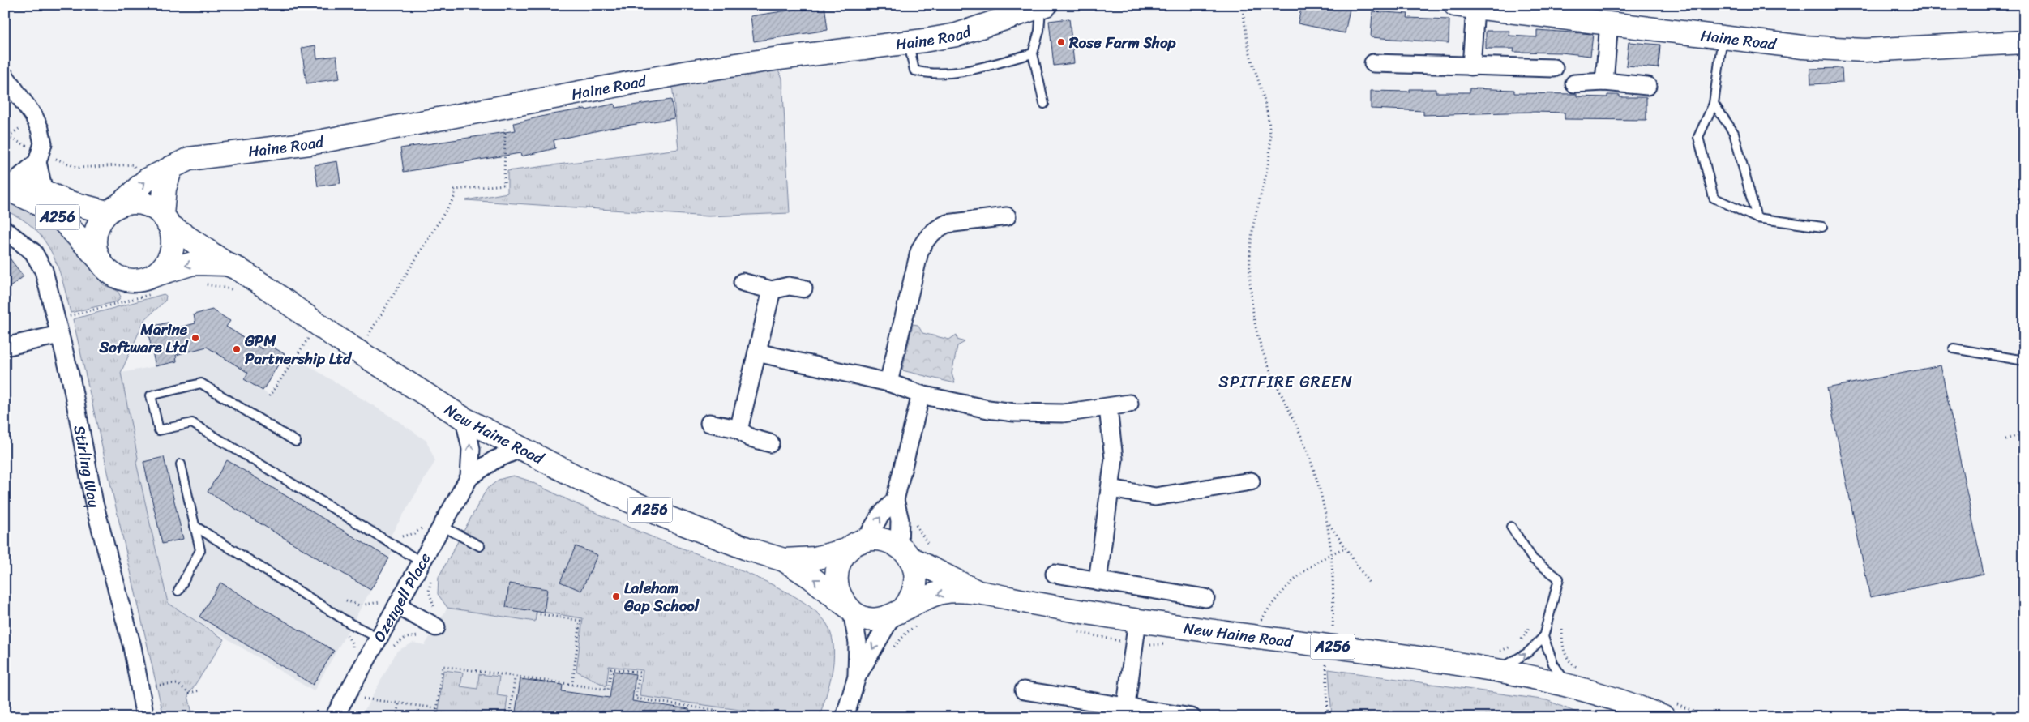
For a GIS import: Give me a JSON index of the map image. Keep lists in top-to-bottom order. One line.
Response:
{"streets":{"main road":["Haine Road","A256","New Haine Road"],"street":["Stirling Way","Ozengell Place"]},"crossings":[["Haine Road","A256"],["Haine Road","New Haine Road"],["A256","New Haine Road"],["New Haine Road","Ozengell Place"]],"districts":["SPITFIRE GREEN"],"places":["Rose Farm Shop","Marine Software Ltd","GPM Partnership Ltd","Laleham Gap School"]}
